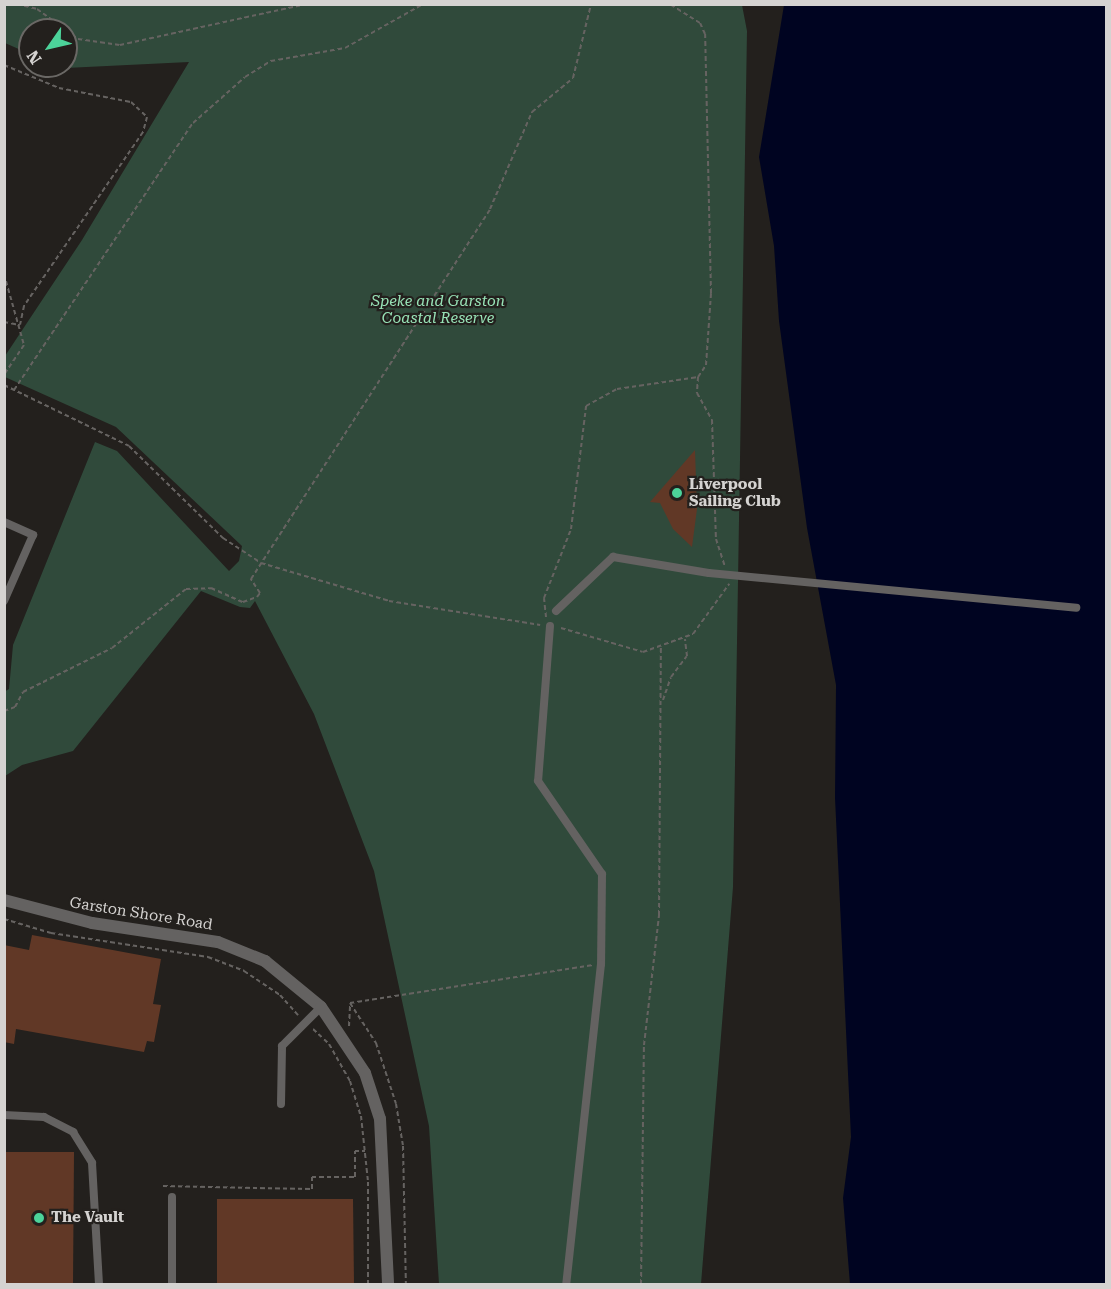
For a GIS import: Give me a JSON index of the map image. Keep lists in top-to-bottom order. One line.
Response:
{"streets":{"street":["Garston Shore Road"]},"parks":["Speke and Garston Coastal Reserve"],"places":["Liverpool Sailing Club","The Vault"],"north":"bottom left"}
